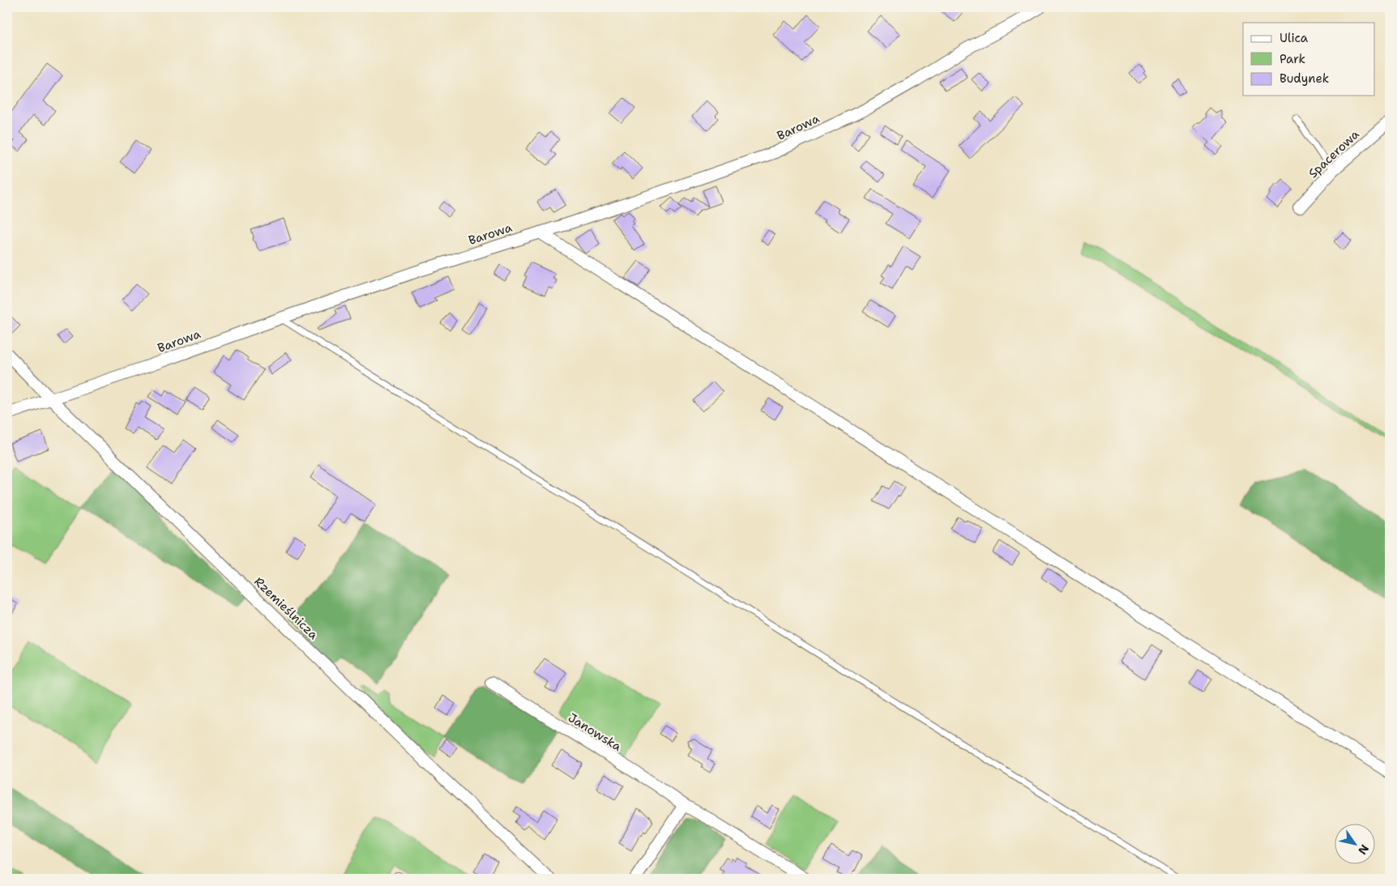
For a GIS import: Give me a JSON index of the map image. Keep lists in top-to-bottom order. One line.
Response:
{"streets":{"street":["Barowa","Spacerowa","Rzemieślnicza","Janowska"]},"crossings":[["Barowa","Rzemieślnicza"]],"legend":["Ulica","Park","Budynek"],"north":"bottom right"}
